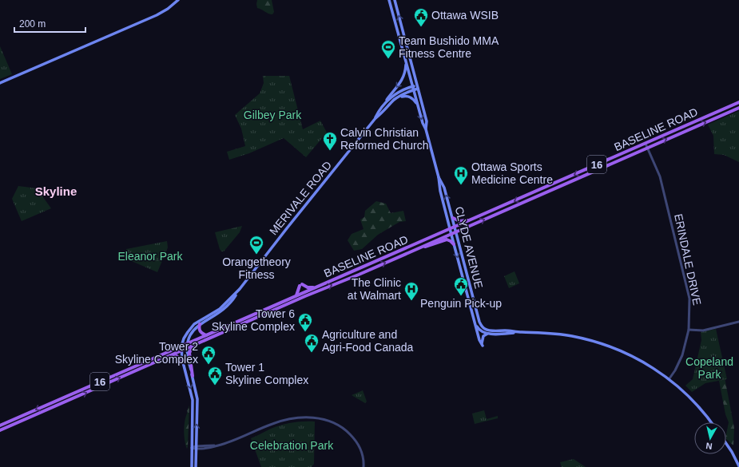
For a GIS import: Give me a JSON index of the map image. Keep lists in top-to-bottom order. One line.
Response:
{"streets":{"main road":["BASELINE ROAD","16","MERIVALE ROAD","CLYDE AVENUE"],"street":["ERINDALE DRIVE"]},"crossings":[["BASELINE ROAD","MERIVALE ROAD"],["BASELINE ROAD","CLYDE AVENUE"],["BASELINE ROAD","ERINDALE DRIVE"],["MERIVALE ROAD","CLYDE AVENUE"]],"districts":["Skyline"],"parks":["Gilbey Park","Eleanor Park","Copeland Park","Celebration Park"],"places":{"public building":["Ottawa WSIB","Penguin Pick-up","Tower 6 Skyline Complex","Agriculture and Agri-Food Canada","Tower 2 Skyline Complex","Tower 1 Skyline Complex"],"sports":["Team Bushido MMA Fitness Centre","Orangetheory Fitness"],"church":["Calvin Christian Reformed Church"],"hospital":["Ottawa Sports Medicine Centre","The Clinic at Walmart"]},"scale_bar":"200 m","north":"bottom"}
